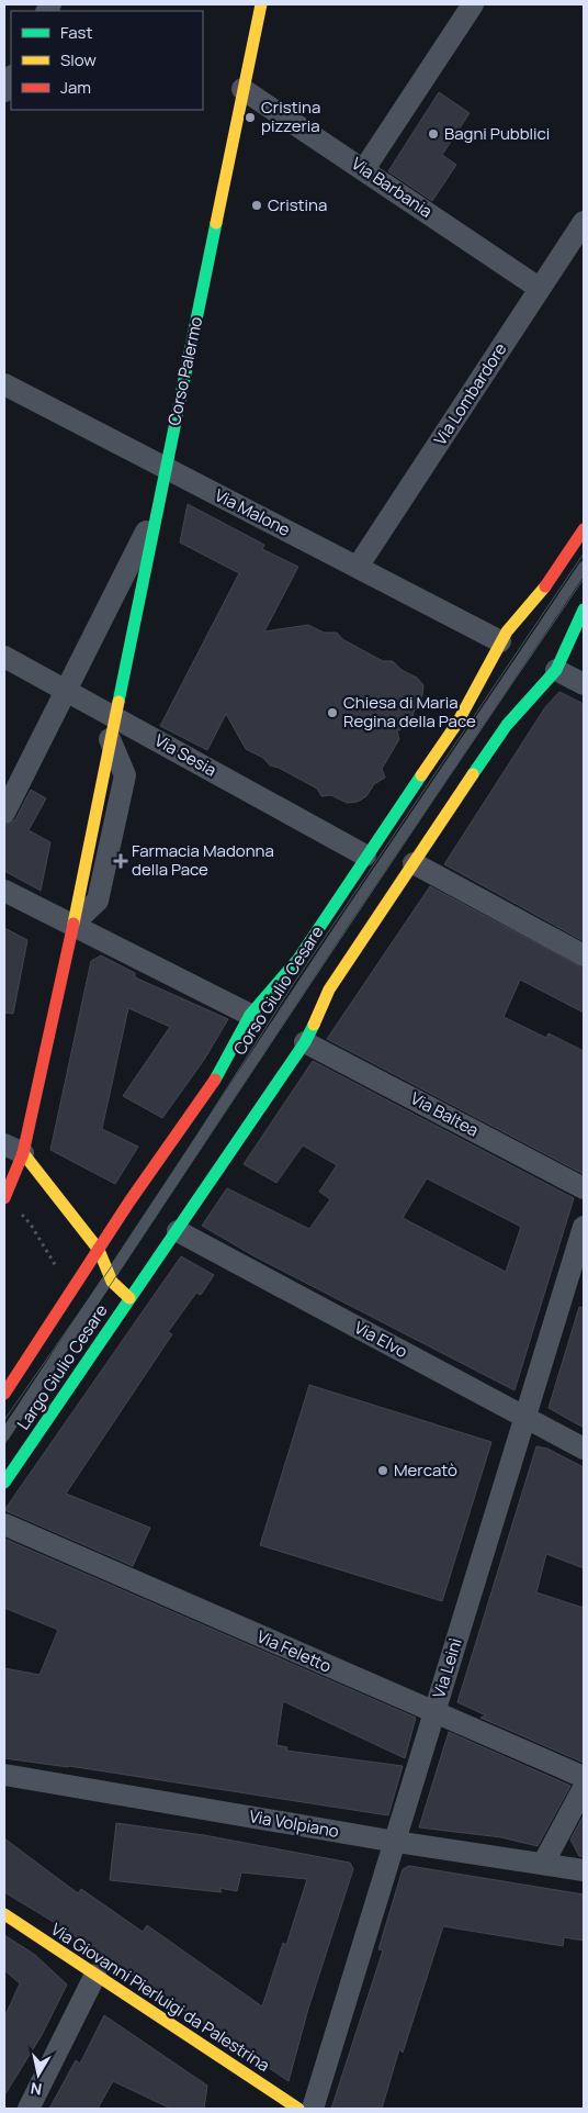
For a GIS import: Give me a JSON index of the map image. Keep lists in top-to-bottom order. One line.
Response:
{"streets":{"main road":["Corso Palermo","Corso Giulio Cesare","Largo Giulio Cesare","Via Giovanni Pierluigi da Palestrina"],"street":["Via Barbania","Via Lombardore","Via Malone","Via Sesia","Via Baltea","Via Elvo","Via Feletto","Via Leinì","Via Volpiano"]},"crossings":[["Via Barbania","Corso Palermo"],["Via Barbania","Via Lombardore"],["Corso Palermo","Via Malone"],["Corso Palermo","Via Sesia"],["Via Lombardore","Via Malone"],["Via Malone","Corso Giulio Cesare"],["Via Sesia","Corso Giulio Cesare"],["Corso Giulio Cesare","Largo Giulio Cesare"],["Via Elvo","Largo Giulio Cesare"],["Via Elvo","Via Leinì"],["Via Feletto","Via Leinì"],["Via Leinì","Via Volpiano"]],"places":{"other":["Cristina pizzeria","Bagni Pubblici","Cristina","Chiesa di Maria Regina della Pace","Mercatò"],"health":["Farmacia Madonna della Pace"]},"legend":["Fast","Slow","Jam"],"north":"bottom"}
